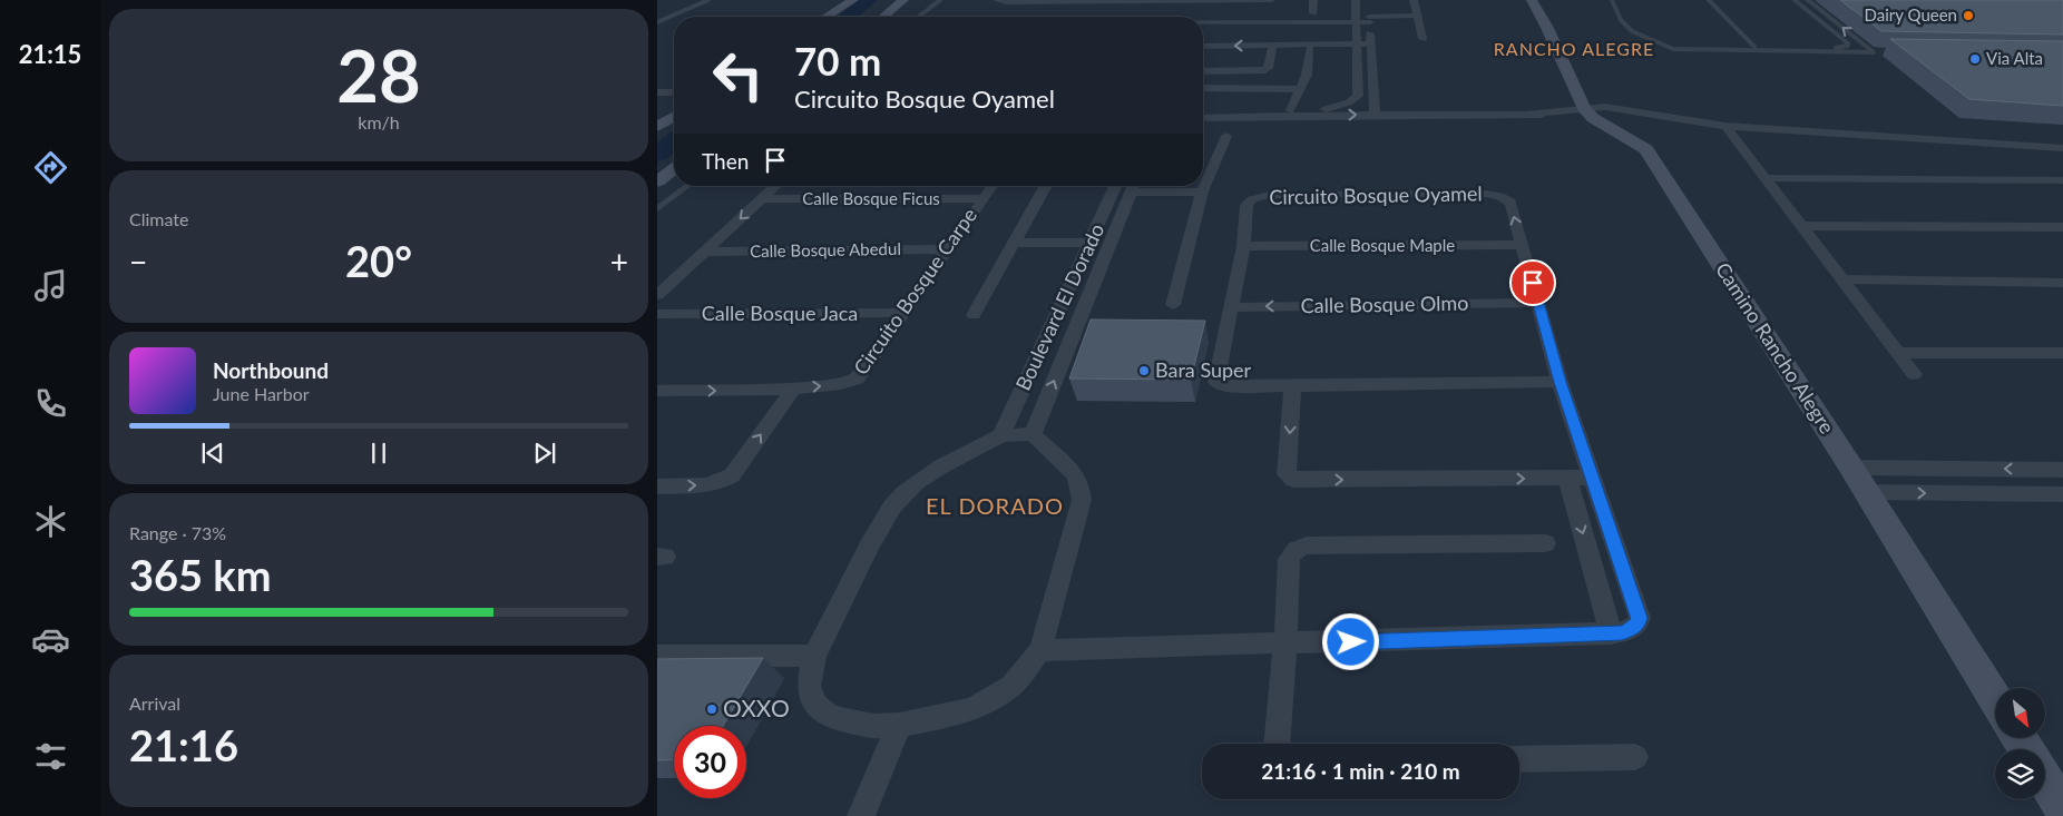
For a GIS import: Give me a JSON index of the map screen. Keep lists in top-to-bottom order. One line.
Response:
{"streets":{"street":["Circuito Bosque Oyamel","Calle Bosque Ficus","Calle Bosque Maple","Calle Bosque Abedul","Circuito Bosque Carpe","Calle Bosque Olmo","Boulevard El Dorado","Calle Bosque Jaca","Camino Rancho Alegre"]},"crossings":[["Circuito Bosque Oyamel","Calle Bosque Maple"],["Circuito Bosque Oyamel","Calle Bosque Olmo"],["Calle Bosque Ficus","Circuito Bosque Carpe"],["Calle Bosque Abedul","Circuito Bosque Carpe"],["Circuito Bosque Carpe","Calle Bosque Jaca"]],"one_way":["Calle Bosque Olmo"],"districts":["RANCHO ALEGRE","EL DORADO"],"places":["Dairy Queen","Via Alta","Bara Super","OXXO"],"north":"bottom right","page":{"tabs":"21:15","tile":[["28","km/h"],"Climate",["Range · 73%","365 km"],["Arrival","21:16"]],"turn":["70 m","Circuito Bosque Oyamel"],"then":"Then","heat":["−","20°","+"],"song":["Northbound","June Harbor"],"limit":"30","trip":"21:16 · 1 min · 210 m"}}
